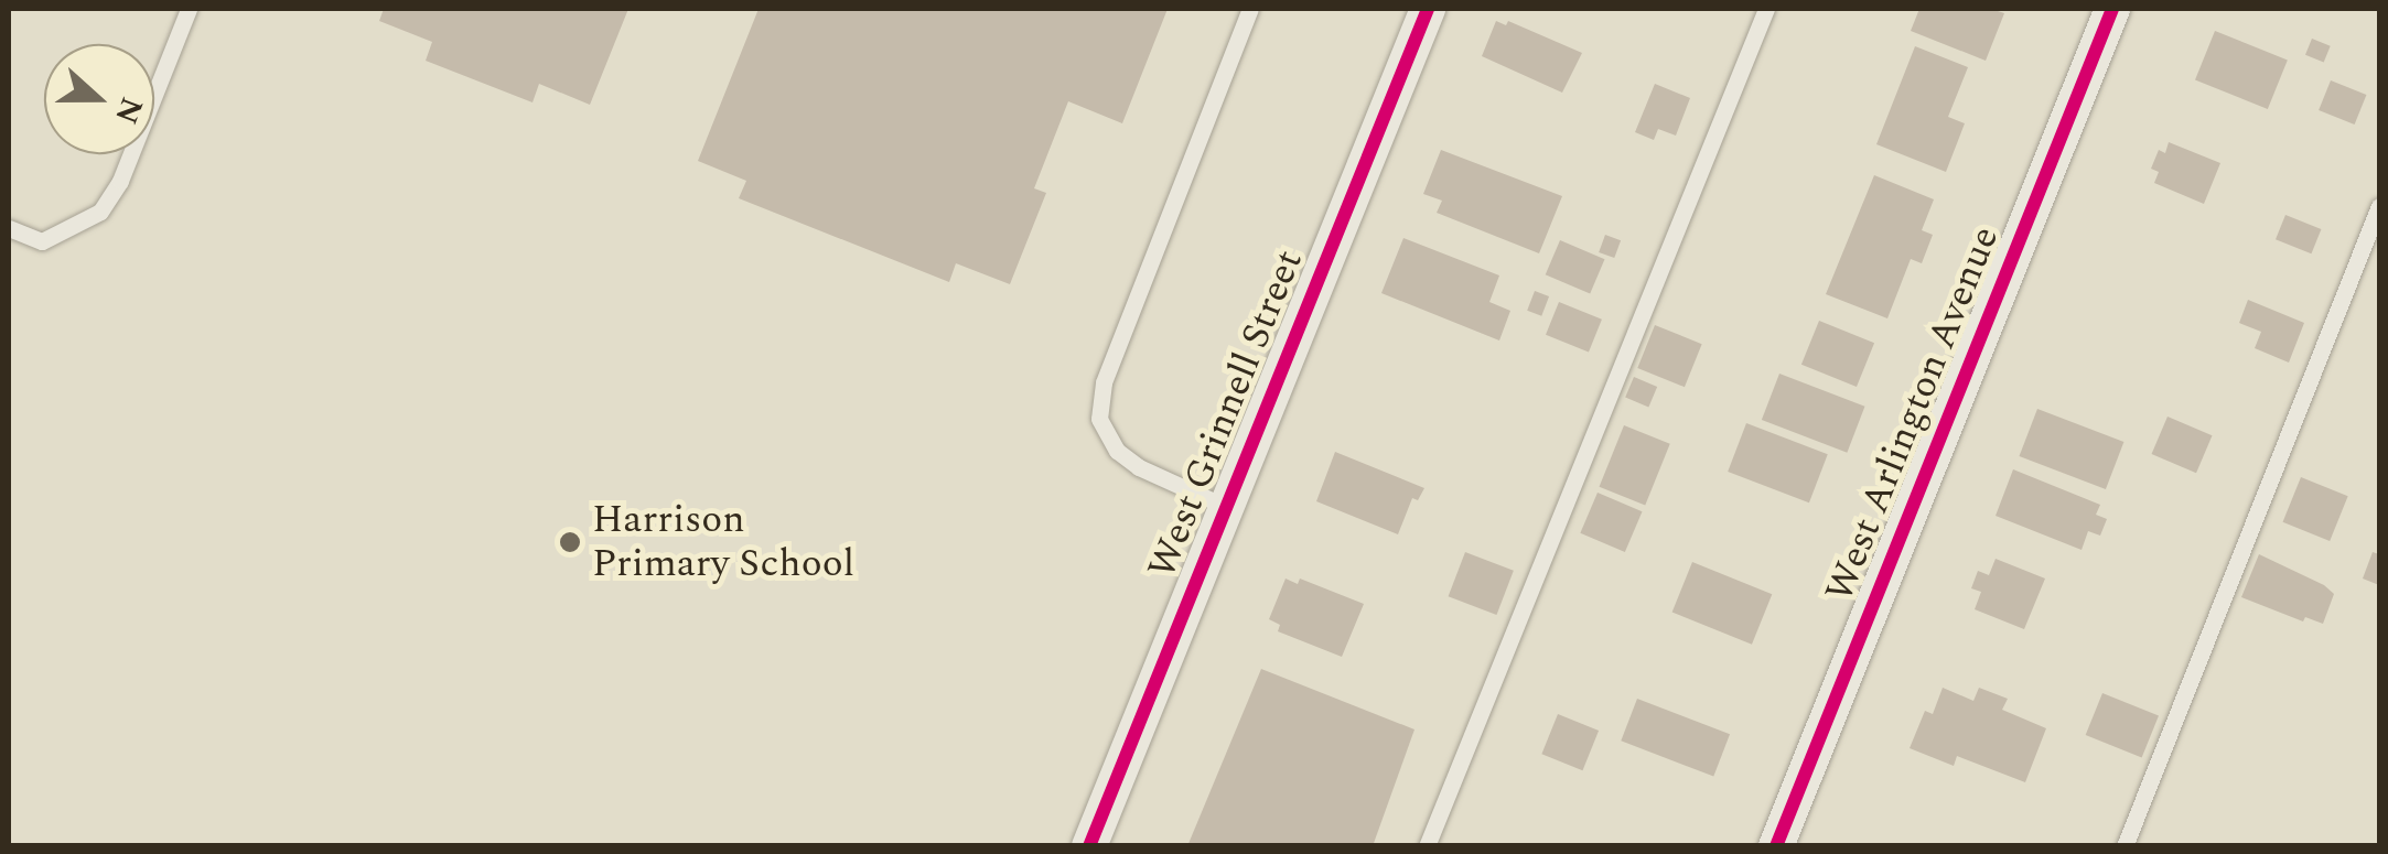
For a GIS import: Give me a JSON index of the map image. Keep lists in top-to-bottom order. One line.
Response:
{"streets":{"street":["West Grinnell Street","West Arlington Avenue"]},"places":["Harrison Primary School"],"north":"right"}
